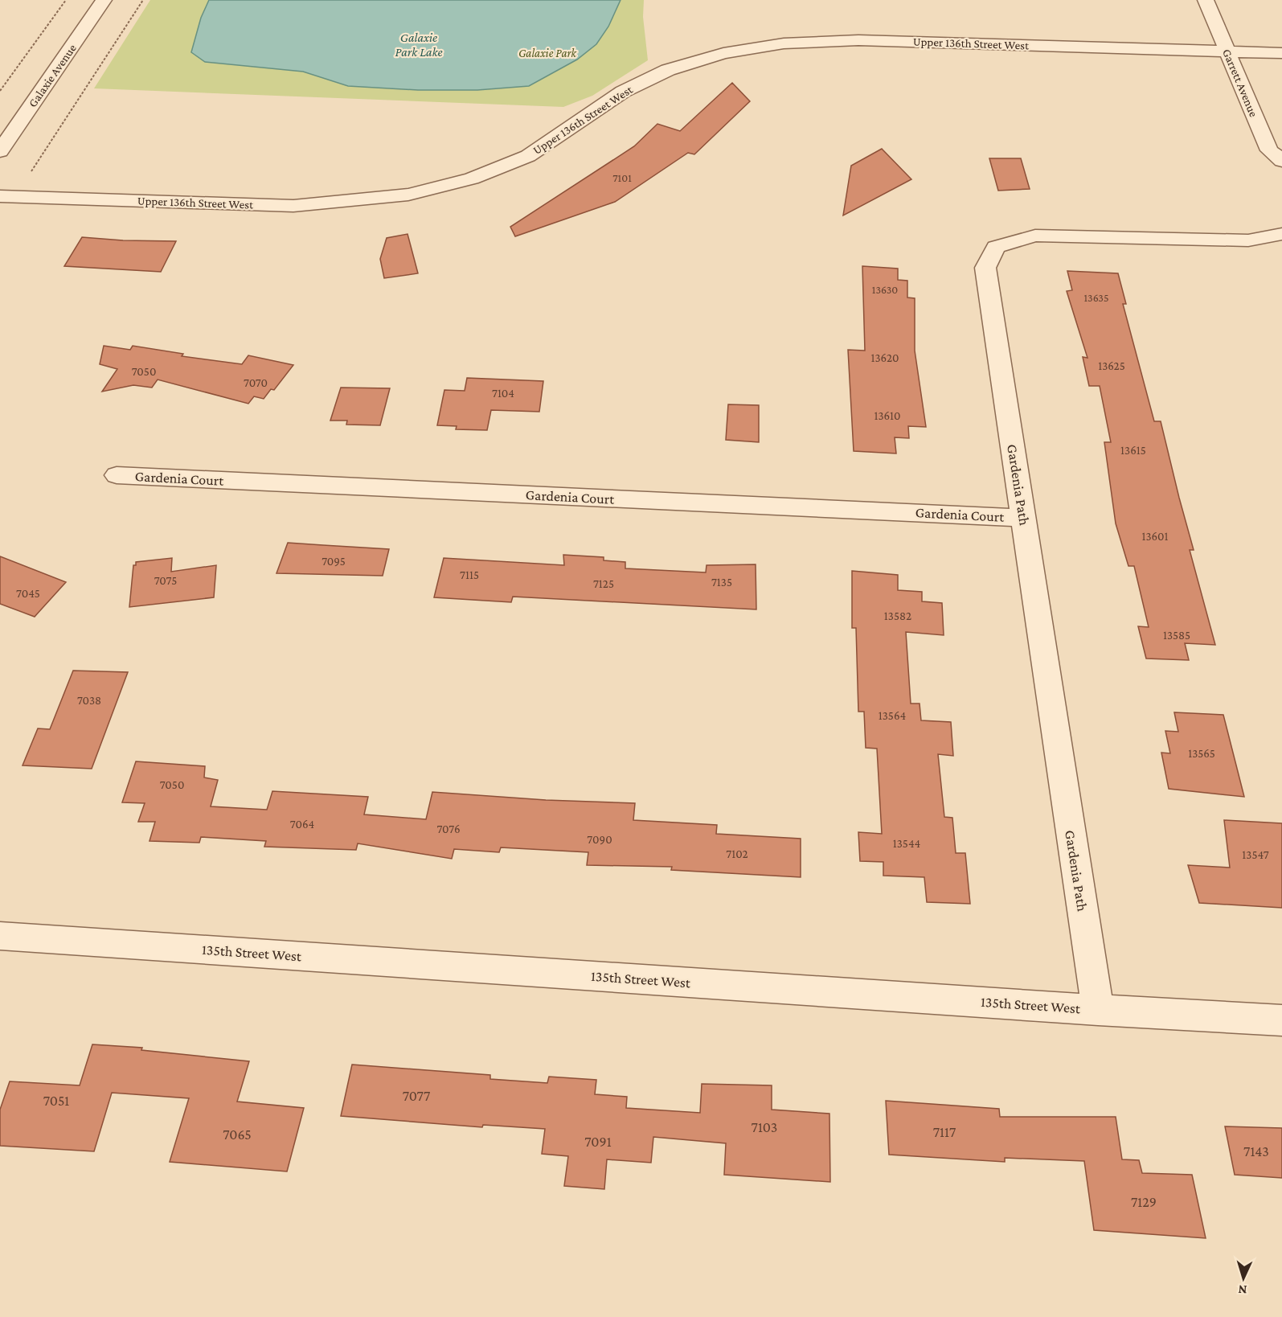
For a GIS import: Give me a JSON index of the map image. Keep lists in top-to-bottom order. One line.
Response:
{"streets":{"street":["Upper 136th Street West","Galaxie Avenue","Garrett Avenue","Gardenia Court","Gardenia Path","135th Street West"]},"crossings":[["Upper 136th Street West","Garrett Avenue"],["Gardenia Court","Gardenia Path"],["Gardenia Path","135th Street West"]],"water":["Galaxie Park Lake"],"parks":["Galaxie Park"],"house_numbers":["7101","13630","13635","13620","13625","7050","7070","7104","13610","13615","13601","7095","7115","7075","7135","7125","7045","13582","13585","7038","13564","13565","7050","7064","7076","7090","13544","7102","13547","7077","7051","7103","7117","7065","7091","7143","7129"],"north":"bottom"}
